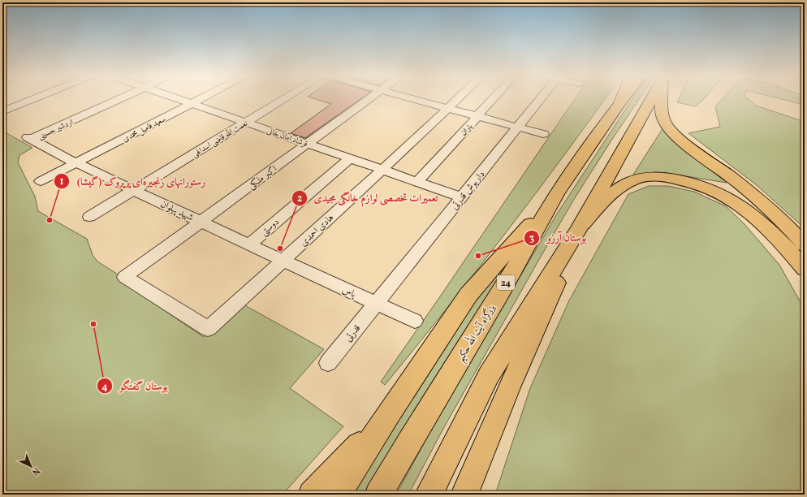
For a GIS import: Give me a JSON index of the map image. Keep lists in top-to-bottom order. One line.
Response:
{"streets":{"main road":["24","بزرگراه آیت الله حکیم"],"street":["اردشیر حسینی","سعید فامیل محمدی","یاران","فرشاد امان خانی","نعمت الله قاضی اسدالهی","اکبر ملکی","داریوش قدرتی","شهید پهلوان","دوستی","هادی احمدی","یاس","قدرتی"]},"crossings":[["اردشیر حسینی","شهید پهلوان"],["سعید فامیل محمدی","فرشاد امان خانی"],["سعید فامیل محمدی","شهید پهلوان"],["یاران","فرشاد امان خانی"],["فرشاد امان خانی","نعمت الله قاضی اسدالهی"],["فرشاد امان خانی","اکبر ملکی"],["فرشاد امان خانی","داریوش قدرتی"],["فرشاد امان خانی","دوستی"],["فرشاد امان خانی","هادی احمدی"],["نعمت الله قاضی اسدالهی","شهید پهلوان"],["اکبر ملکی","شهید پهلوان"],["اکبر ملکی","هادی احمدی"],["داریوش قدرتی","یاس"],["داریوش قدرتی","قدرتی"],["شهید پهلوان","دوستی"],["شهید پهلوان","هادی احمدی"],["شهید پهلوان","یاس"],["هادی احمدی","یاس"],["یاس","قدرتی"]],"places":["رستورانهای زنجیره‌ای پرپروک (گیشا)","تعمیرات تخصصی لوازم خانگی مجیدی","بوستان آرزو","بوستان گفتگو"],"north":"bottom right"}
